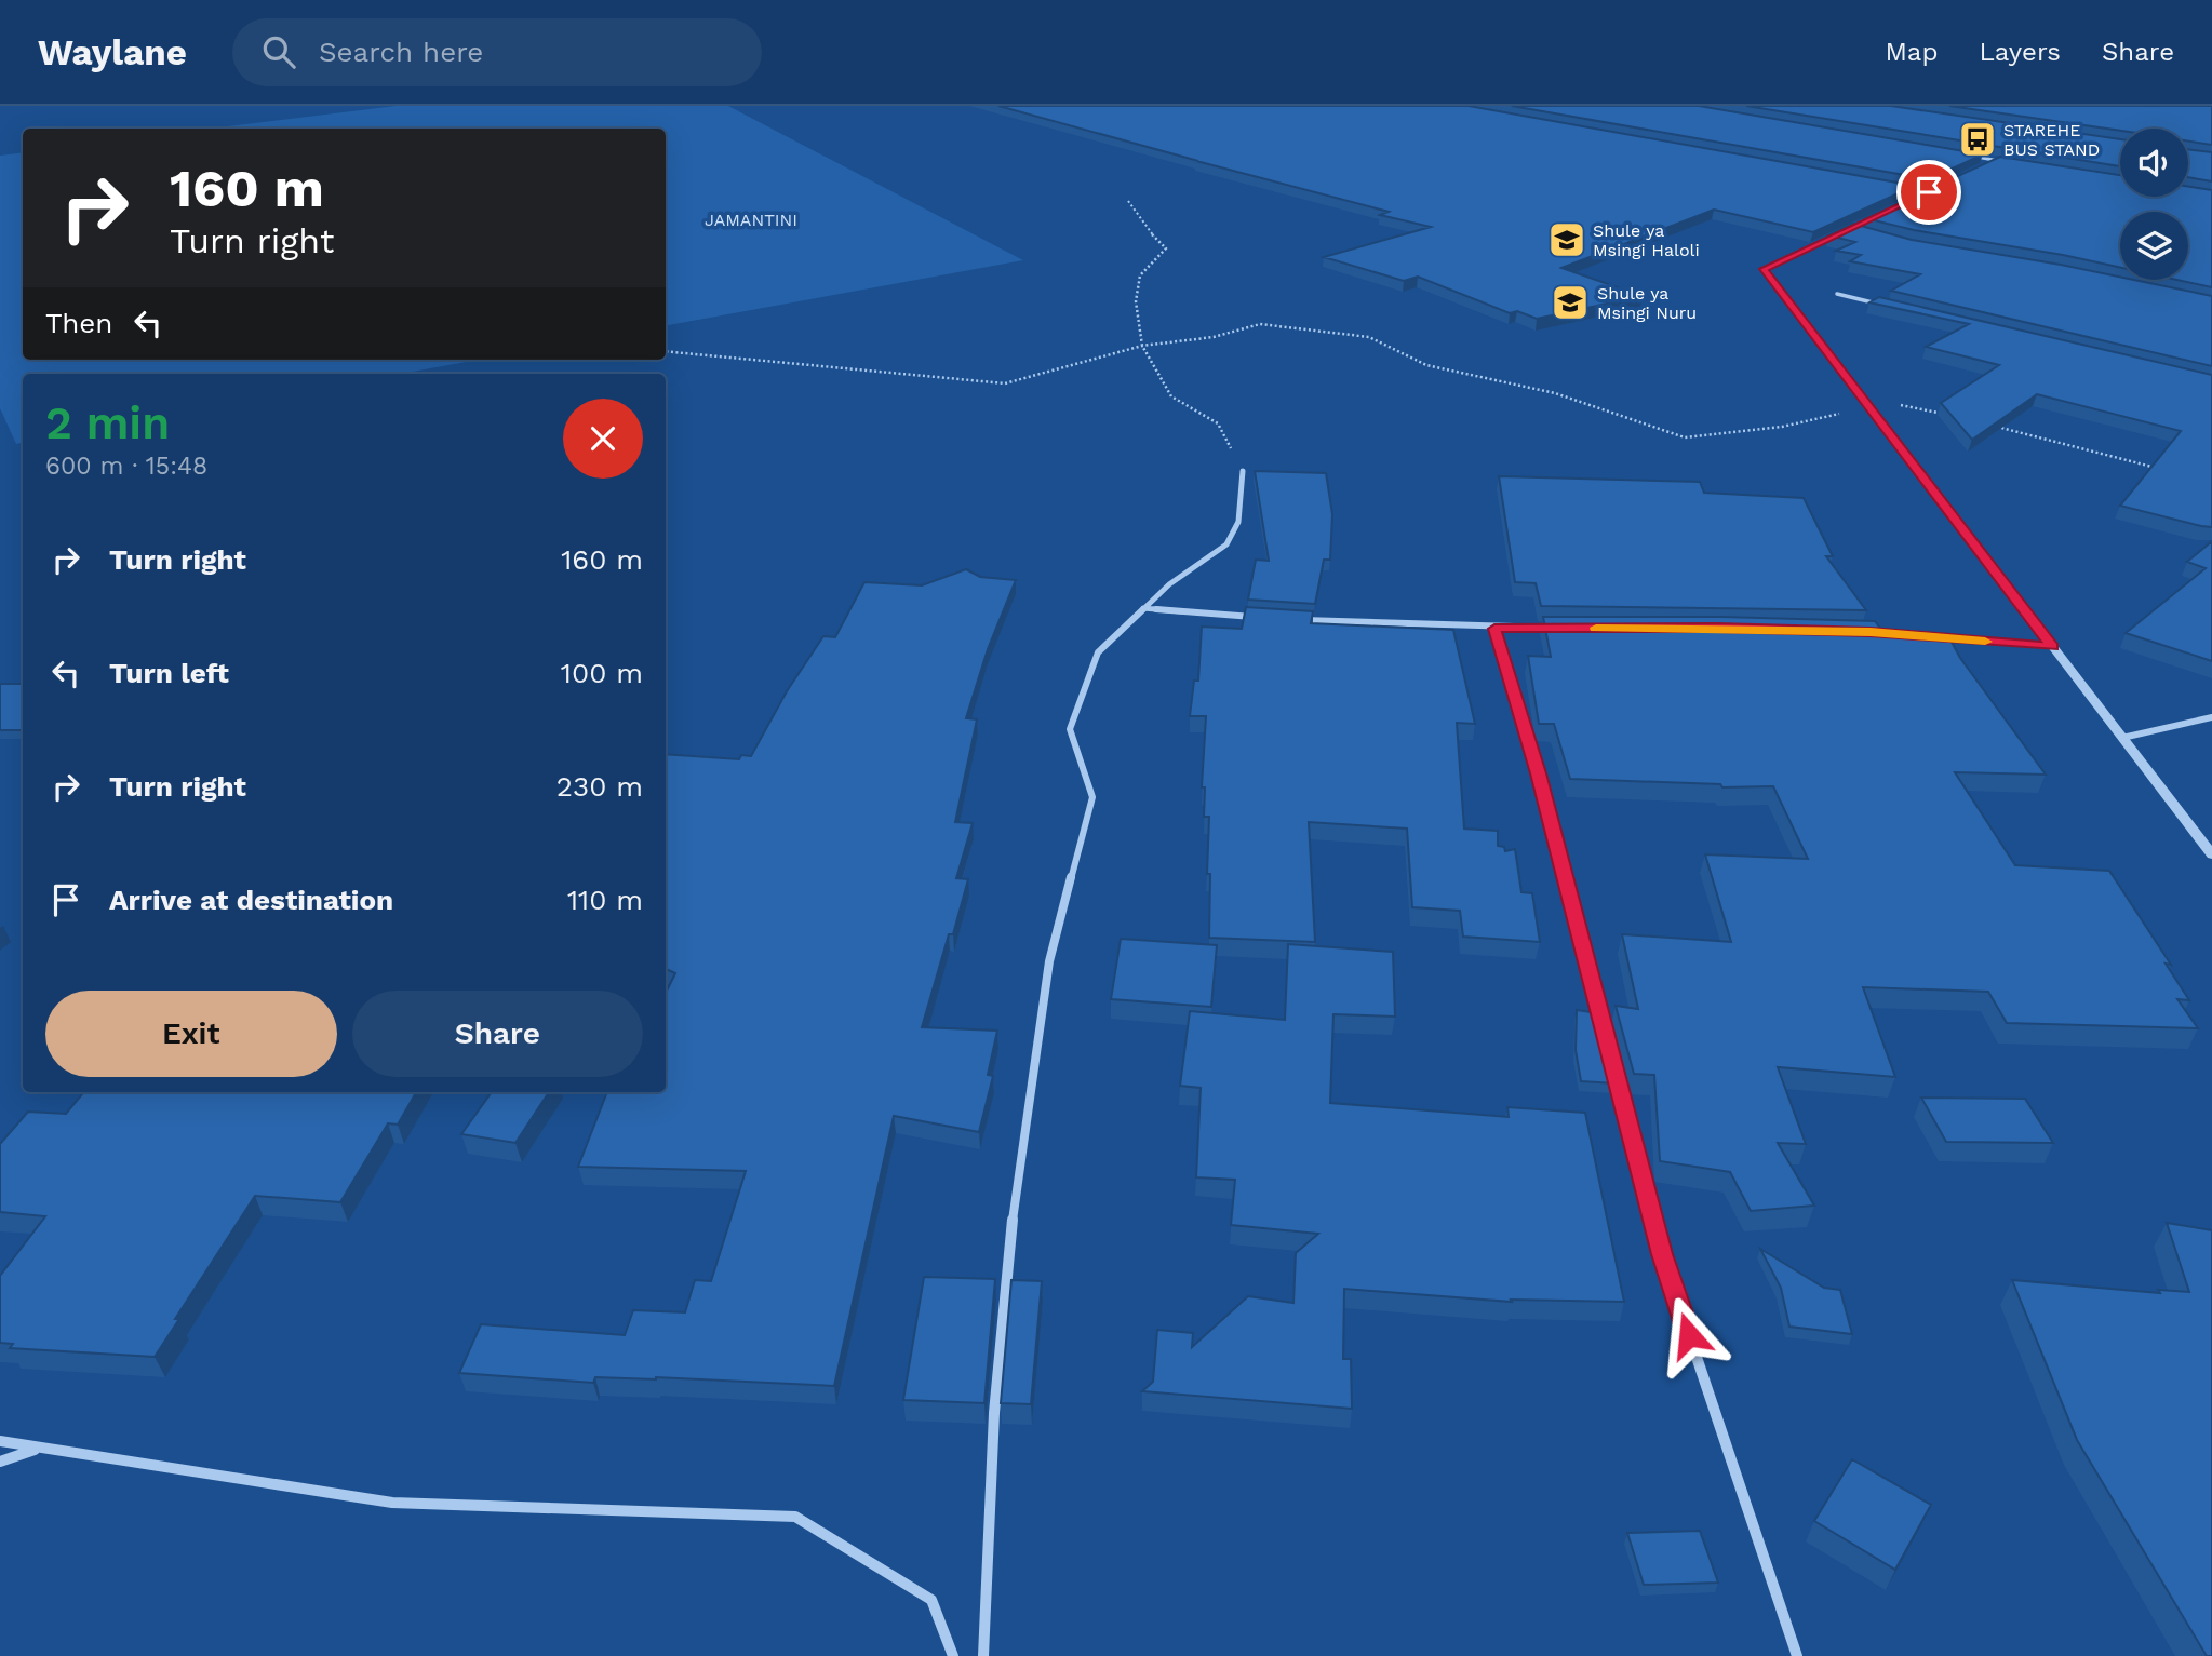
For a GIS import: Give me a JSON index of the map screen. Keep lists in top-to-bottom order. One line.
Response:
{"parks":["JAMANTINI"],"places":{"bus stop":["STAREHE BUS STAND"],"school or university":["Shule ya Msingi Haloli","Shule ya Msingi Nuru"]},"page":{"header":"Waylane","search":"Search here","nav":["Map","Layers","Share"],"turn":["160 m","Turn right"],"then":"Then","heading":["2 min","600 m · 15:48"],"list":[{"name":"Turn right","value":"160 m"},{"name":"Turn left","value":"100 m"},{"name":"Turn right","value":"230 m"},{"name":"Arrive at destination","value":"110 m"}],"buttons":["Exit","Share"]}}
